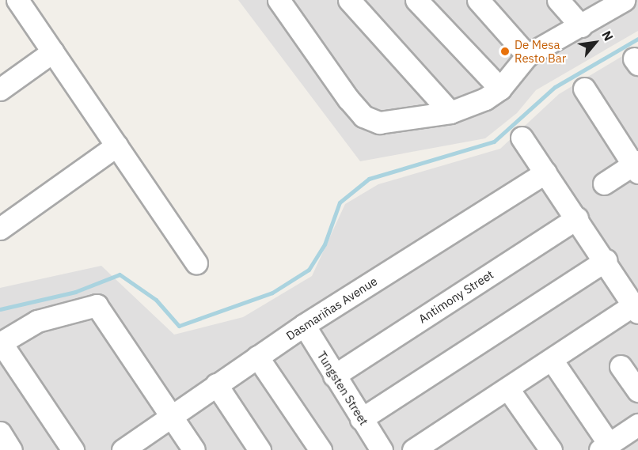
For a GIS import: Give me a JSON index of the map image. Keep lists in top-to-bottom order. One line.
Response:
{"streets":{"street":["Antimony Street","Dasmariñas Avenue","Tungsten Street"]},"crossings":[["Antimony Street","Tungsten Street"],["Dasmariñas Avenue","Tungsten Street"]],"places":["De Mesa Resto Bar"],"north":"top right"}
